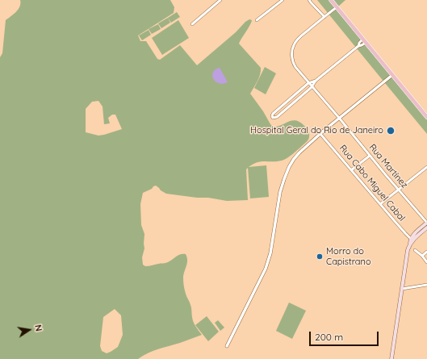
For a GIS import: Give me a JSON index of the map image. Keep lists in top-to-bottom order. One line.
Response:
{"streets":{"street":["Rua Martínez","Rua Cabo Miguel Cabal"]},"places":["Hospital Geral do Rio de Janeiro","Morro do Capistrano"],"scale_bar":"200 m","north":"right"}
